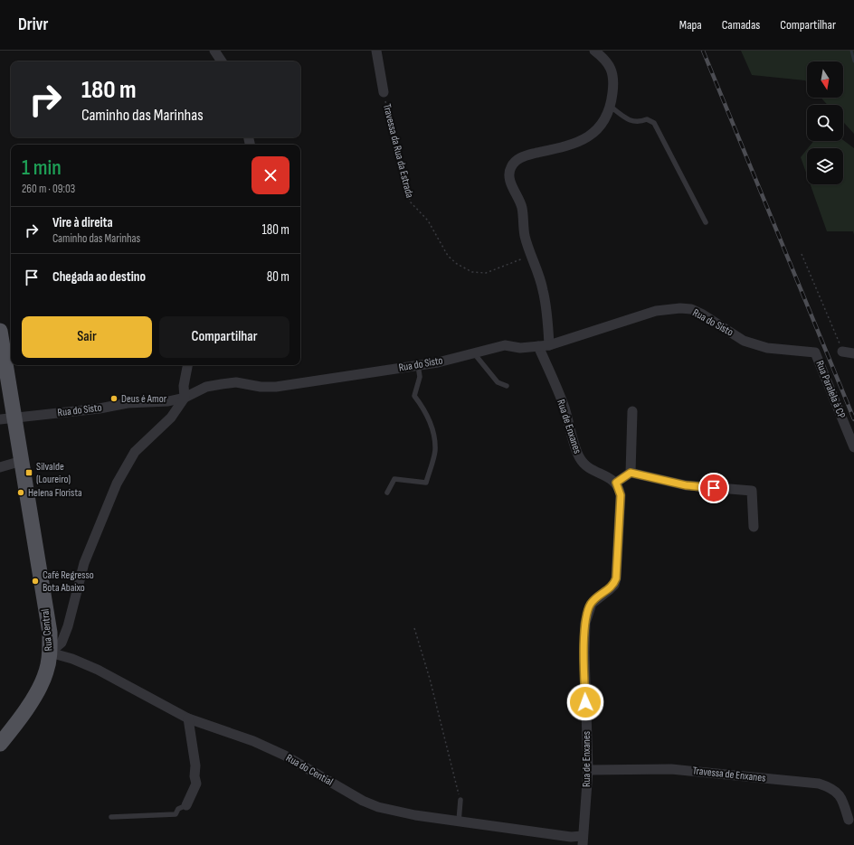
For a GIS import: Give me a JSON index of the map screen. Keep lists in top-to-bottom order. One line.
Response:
{"streets":{"main road":["Rua Central"],"street":["Travessa da Rua da Estrada","Rua do Sisto","Rua Paralela à CP","Rua de Enxanes","Rua do Cential","Travessa de Enxanes"]},"crossings":[["Rua do Sisto","Rua Paralela à CP"],["Rua do Sisto","Rua de Enxanes"],["Rua do Sisto","Rua Central"],["Rua de Enxanes","Rua do Cential"],["Rua de Enxanes","Travessa de Enxanes"],["Rua Central","Rua do Cential"]],"places":{"other":["Deus é Amor","Helena Florista","Café Regresso Bota Abaixo"],"transit":["Silvalde (Loureiro)"]},"north":"bottom","page":{"header":"Drivr","nav":["Mapa","Camadas","Compartilhar"],"turn":["180 m","Caminho das Marinhas"],"heading":["1 min","260 m · 09:03"],"list":[{"name":"Vire à direita","note":"Caminho das Marinhas","value":"180 m"},{"name":"Chegada ao destino","value":"80 m"}],"buttons":["Sair","Compartilhar"]}}
